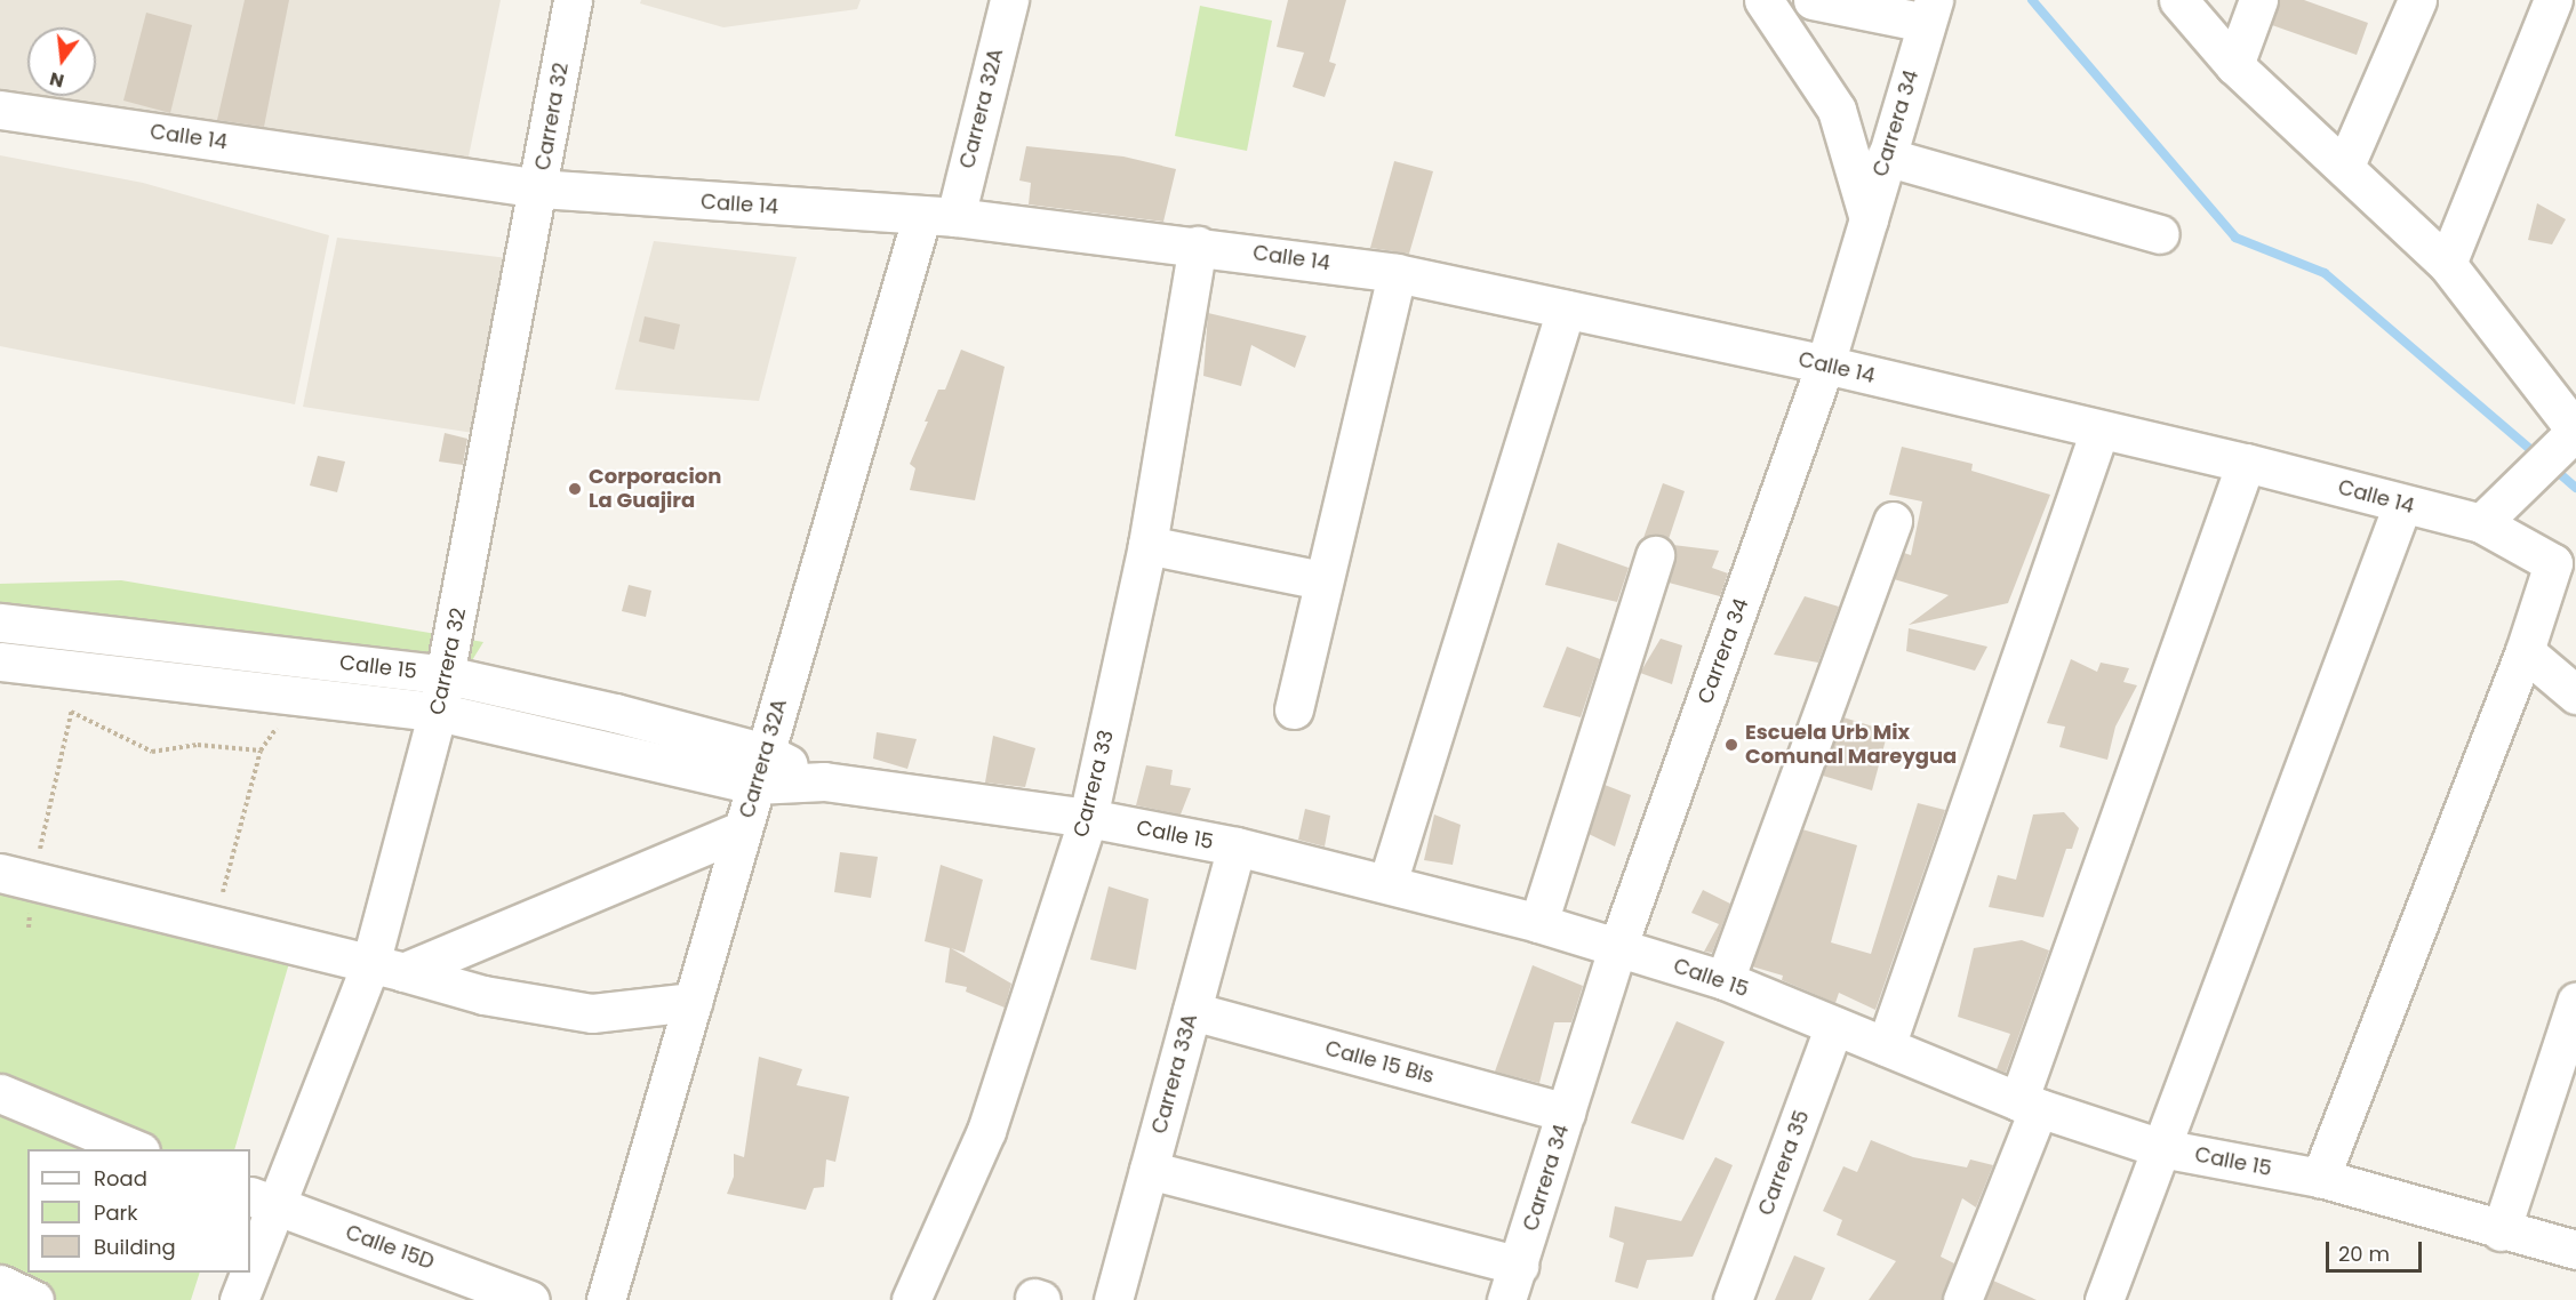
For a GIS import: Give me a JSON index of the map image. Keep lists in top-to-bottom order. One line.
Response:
{"streets":{"street":["Carrera 32A","Carrera 32","Carrera 34","Calle 14","Calle 15","Carrera 33","Calle 15 Bis","Carrera 33A","Carrera 35","Calle 15D"]},"crossings":[["Carrera 32A","Calle 14"],["Carrera 32A","Calle 15"],["Carrera 32","Calle 14"],["Carrera 32","Calle 15"],["Carrera 32","Calle 15D"],["Carrera 34","Calle 14"],["Carrera 34","Calle 15"],["Carrera 34","Calle 15 Bis"],["Calle 14","Carrera 33"],["Calle 15","Carrera 33"],["Calle 15","Carrera 33A"],["Calle 15","Carrera 35"],["Calle 15 Bis","Carrera 33A"]],"places":["Corporacion La Guajira","Escuela Urb Mix Comunal Mareygua"],"legend":["Road","Park","Building"],"scale_bar":"20 m","north":"bottom"}
